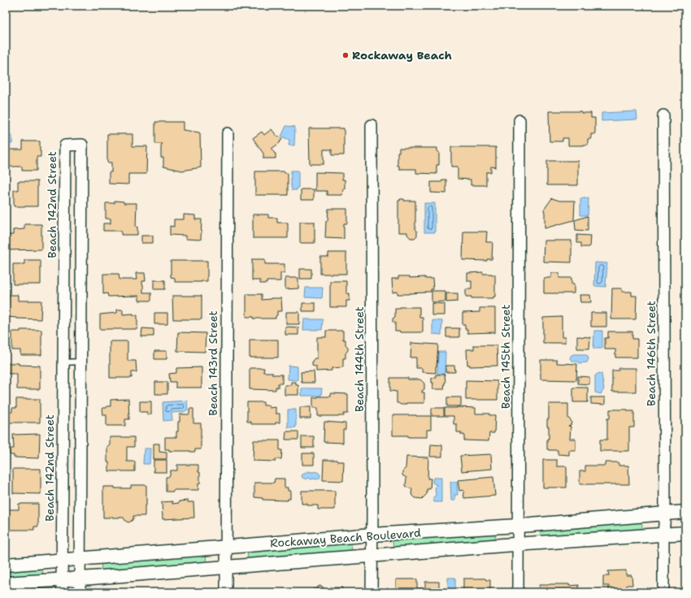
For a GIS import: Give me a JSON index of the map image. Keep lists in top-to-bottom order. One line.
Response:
{"streets":{"street":["Beach 142nd Street","Beach 146th Street","Beach 145th Street","Beach 144th Street","Beach 143rd Street","Rockaway Beach Boulevard"]},"crossings":[["Beach 142nd Street","Rockaway Beach Boulevard"],["Beach 146th Street","Rockaway Beach Boulevard"],["Beach 145th Street","Rockaway Beach Boulevard"],["Beach 144th Street","Rockaway Beach Boulevard"],["Beach 143rd Street","Rockaway Beach Boulevard"]],"places":["Rockaway Beach"]}
